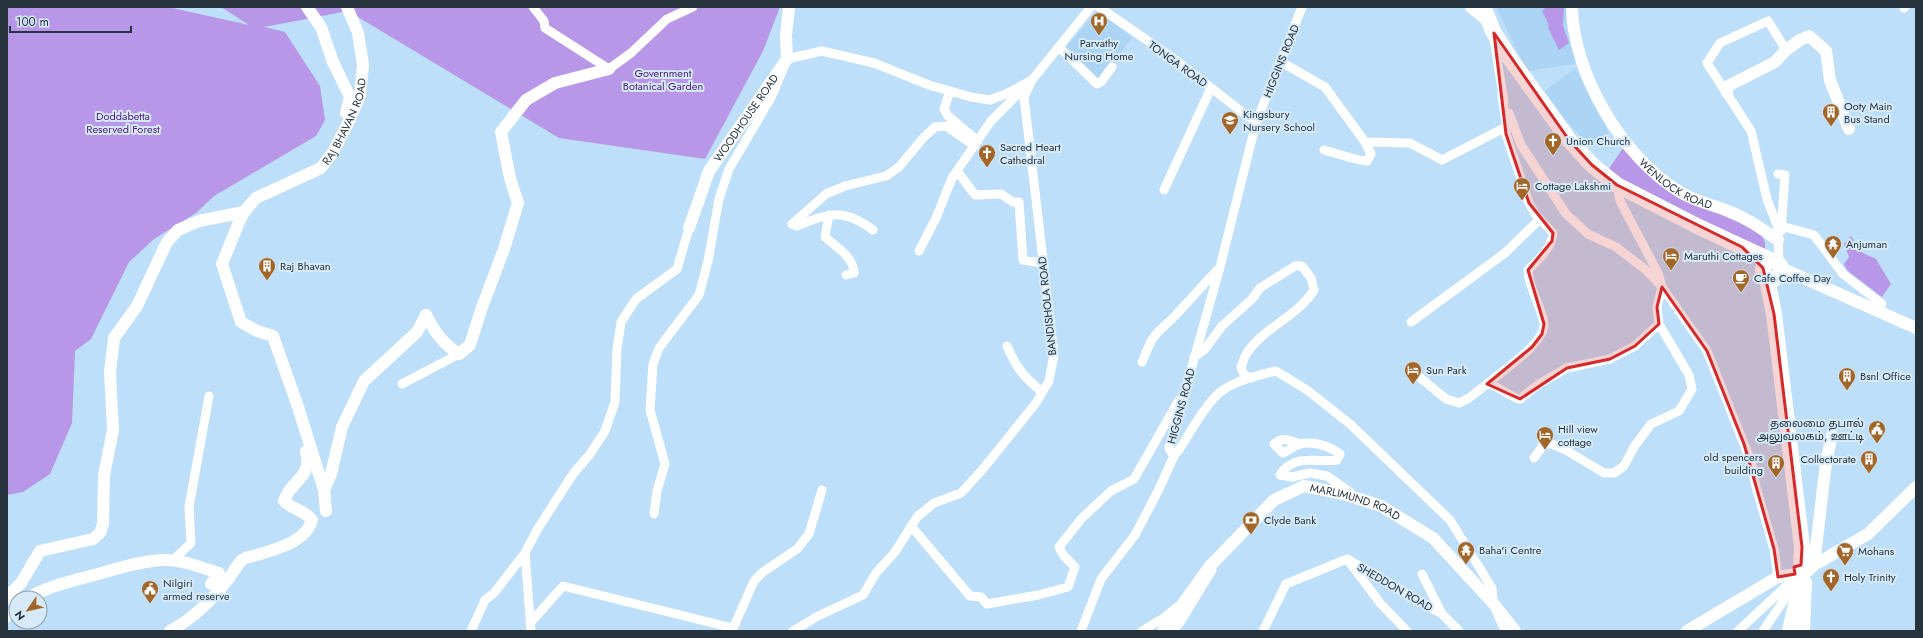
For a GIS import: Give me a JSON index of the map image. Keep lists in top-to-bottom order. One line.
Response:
{"streets":{"street":["HIGGINS ROAD","TONGA ROAD","WOODHOUSE ROAD","RAJ BHAVAN ROAD","WENLOCK ROAD","BANDISHOLA ROAD","MARLIMUND ROAD","SHEDDON ROAD"]},"crossings":[["HIGGINS ROAD","TONGA ROAD"],["HIGGINS ROAD","MARLIMUND ROAD"]],"parks":["Government Botanical Garden","Doddabetta Reserved Forest"],"places":{"hospital":["Parvathy Nursing Home"],"building":["Ooty Main Bus Stand","Raj Bhavan","Bsnl Office","Collectorate","old spencers building"],"school or university":["Kingsbury Nursery School"],"church":["Union Church","Sacred Heart Cathedral","Holy Trinity"],"hotel":["Cottage Lakshmi","Maruthi Cottages","Sun Park","Hill view cottage"],"temple":["Anjuman","Baha'i Centre"],"cafe":["Cafe Coffee Day"],"public building":["தலைமை தபால் அலுவலகம், ஊட்டி","Nilgiri armed reserve"],"bank":["Clyde Bank"],"supermarket":["Mohans"]},"scale_bar":"100 m","north":"bottom left"}
